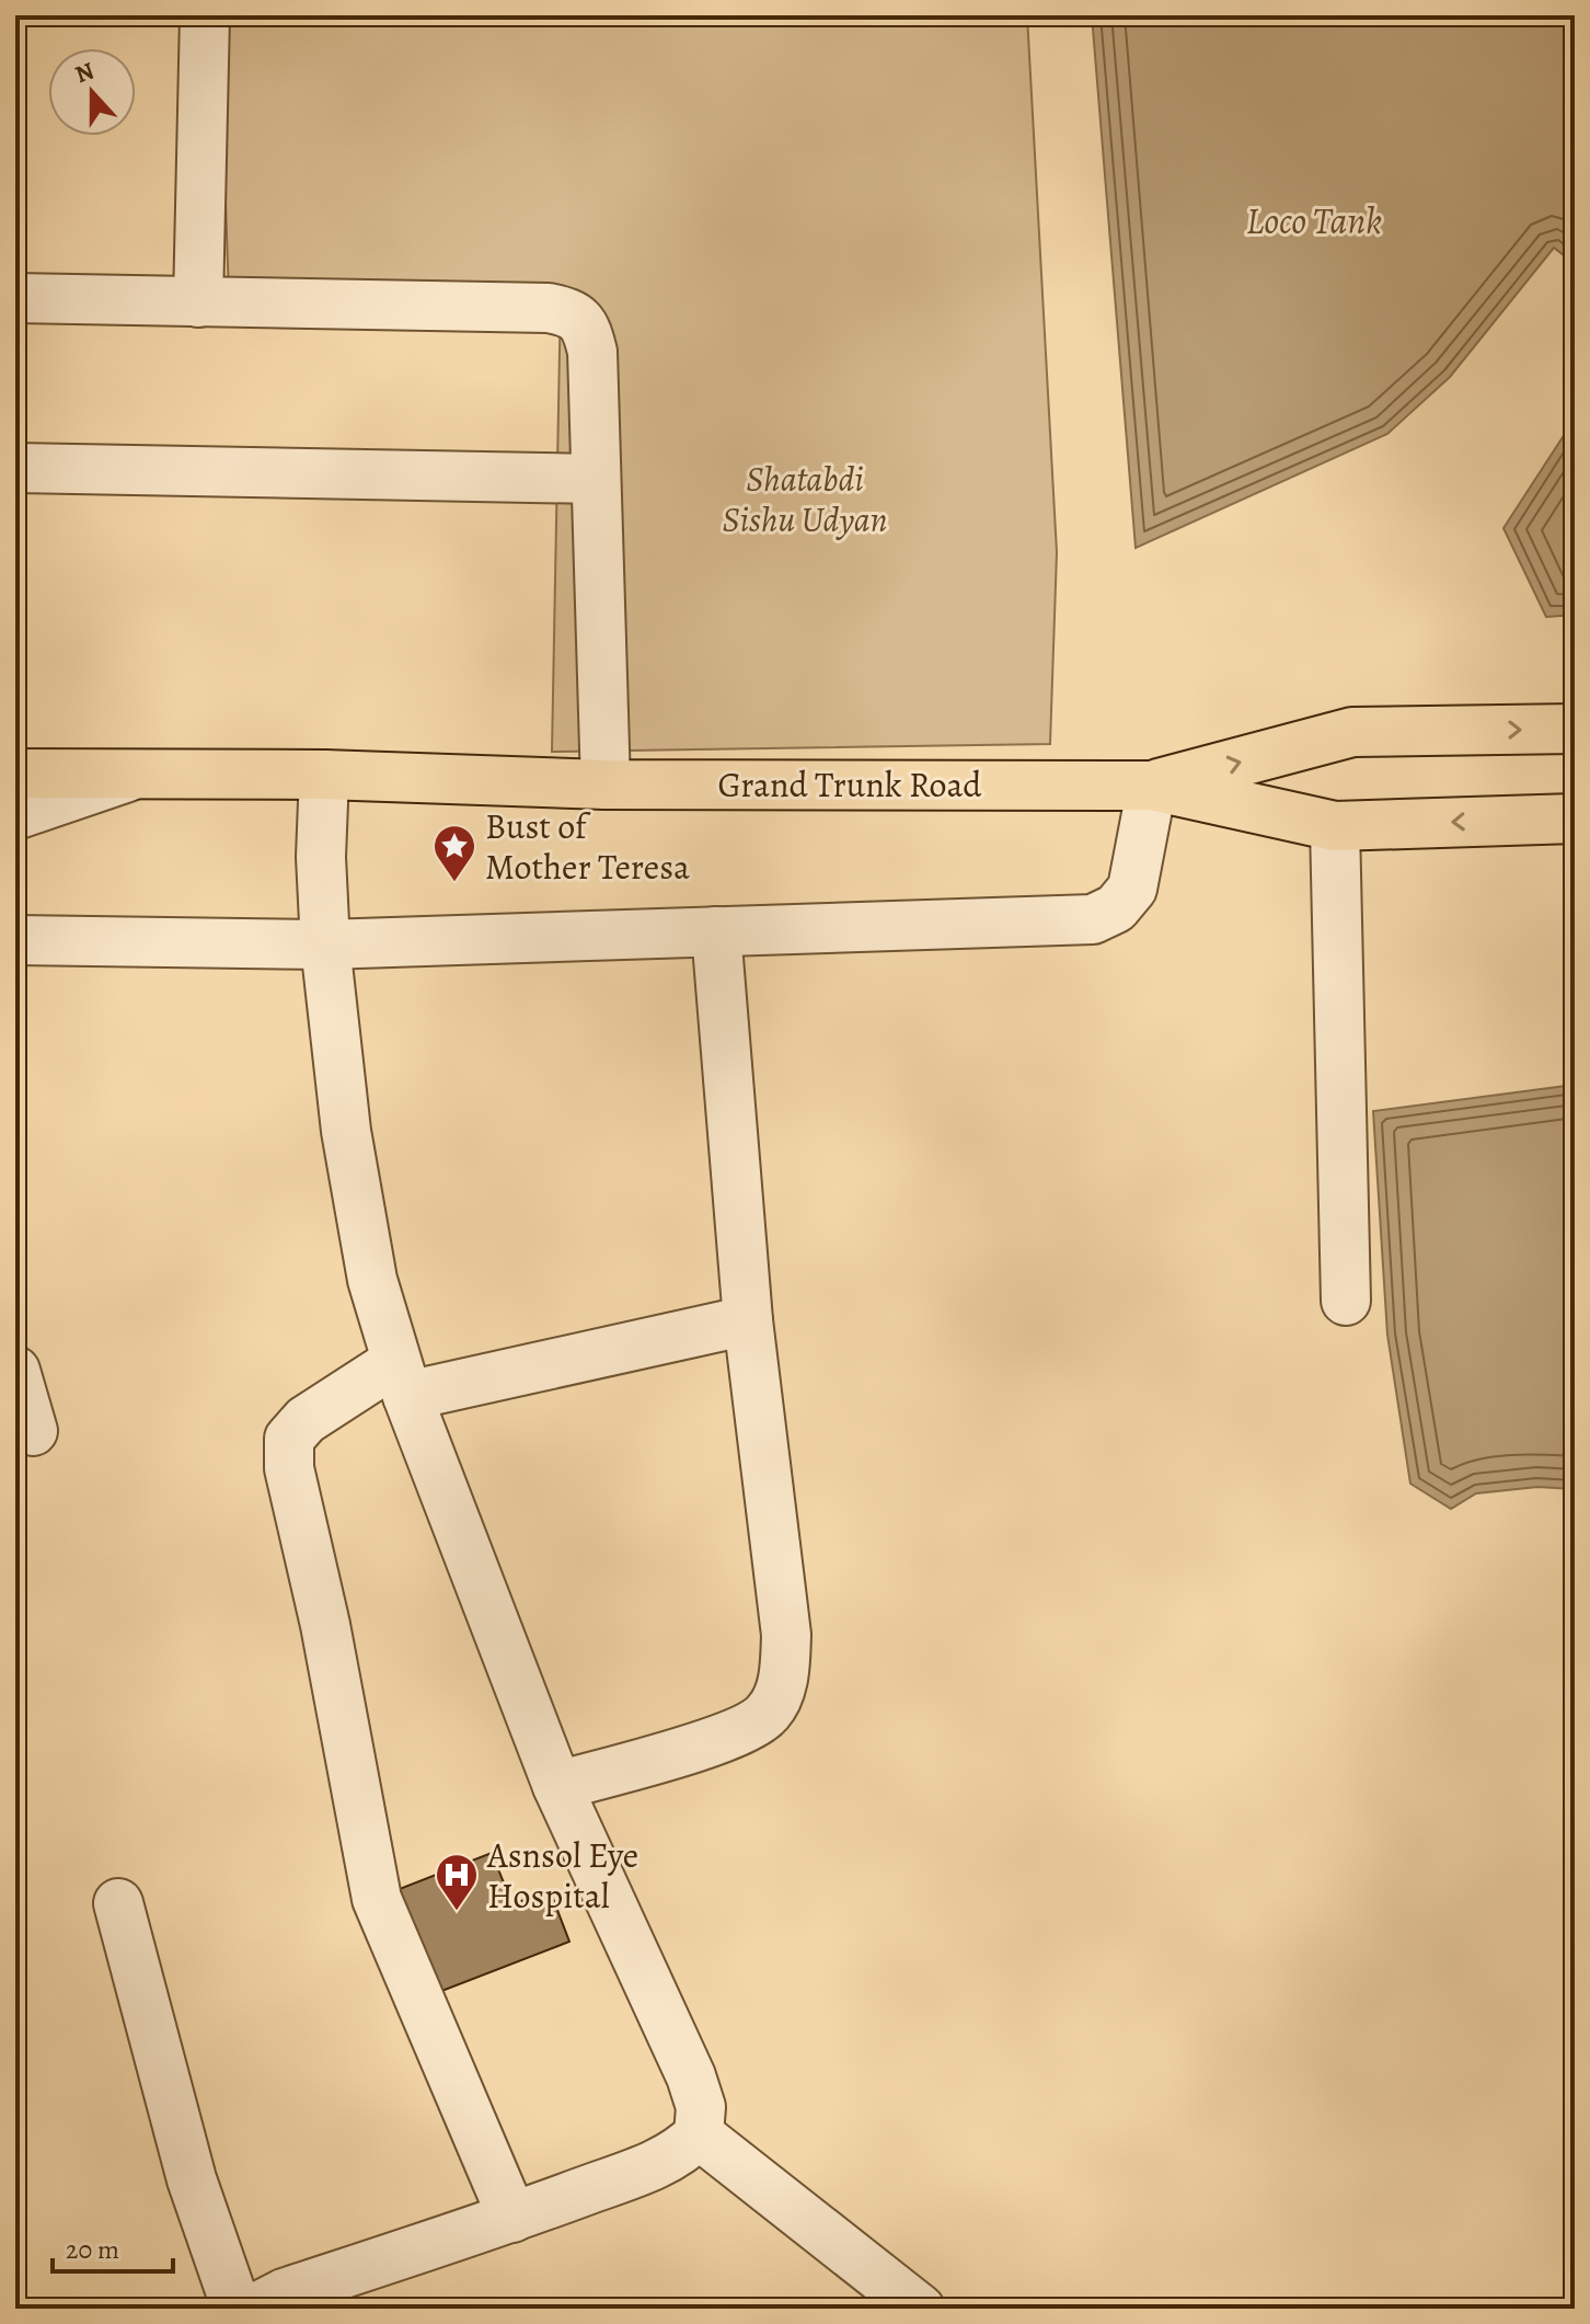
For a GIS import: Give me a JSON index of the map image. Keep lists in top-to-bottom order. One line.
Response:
{"streets":{"main road":["Grand Trunk Road"]},"water":["Loco Tank"],"parks":["Shatabdi Sishu Udyan"],"places":{"place":["Bust of Mother Teresa"],"hospital":["Asnsol Eye Hospital"]},"scale_bar":"20 m","north":"top"}
